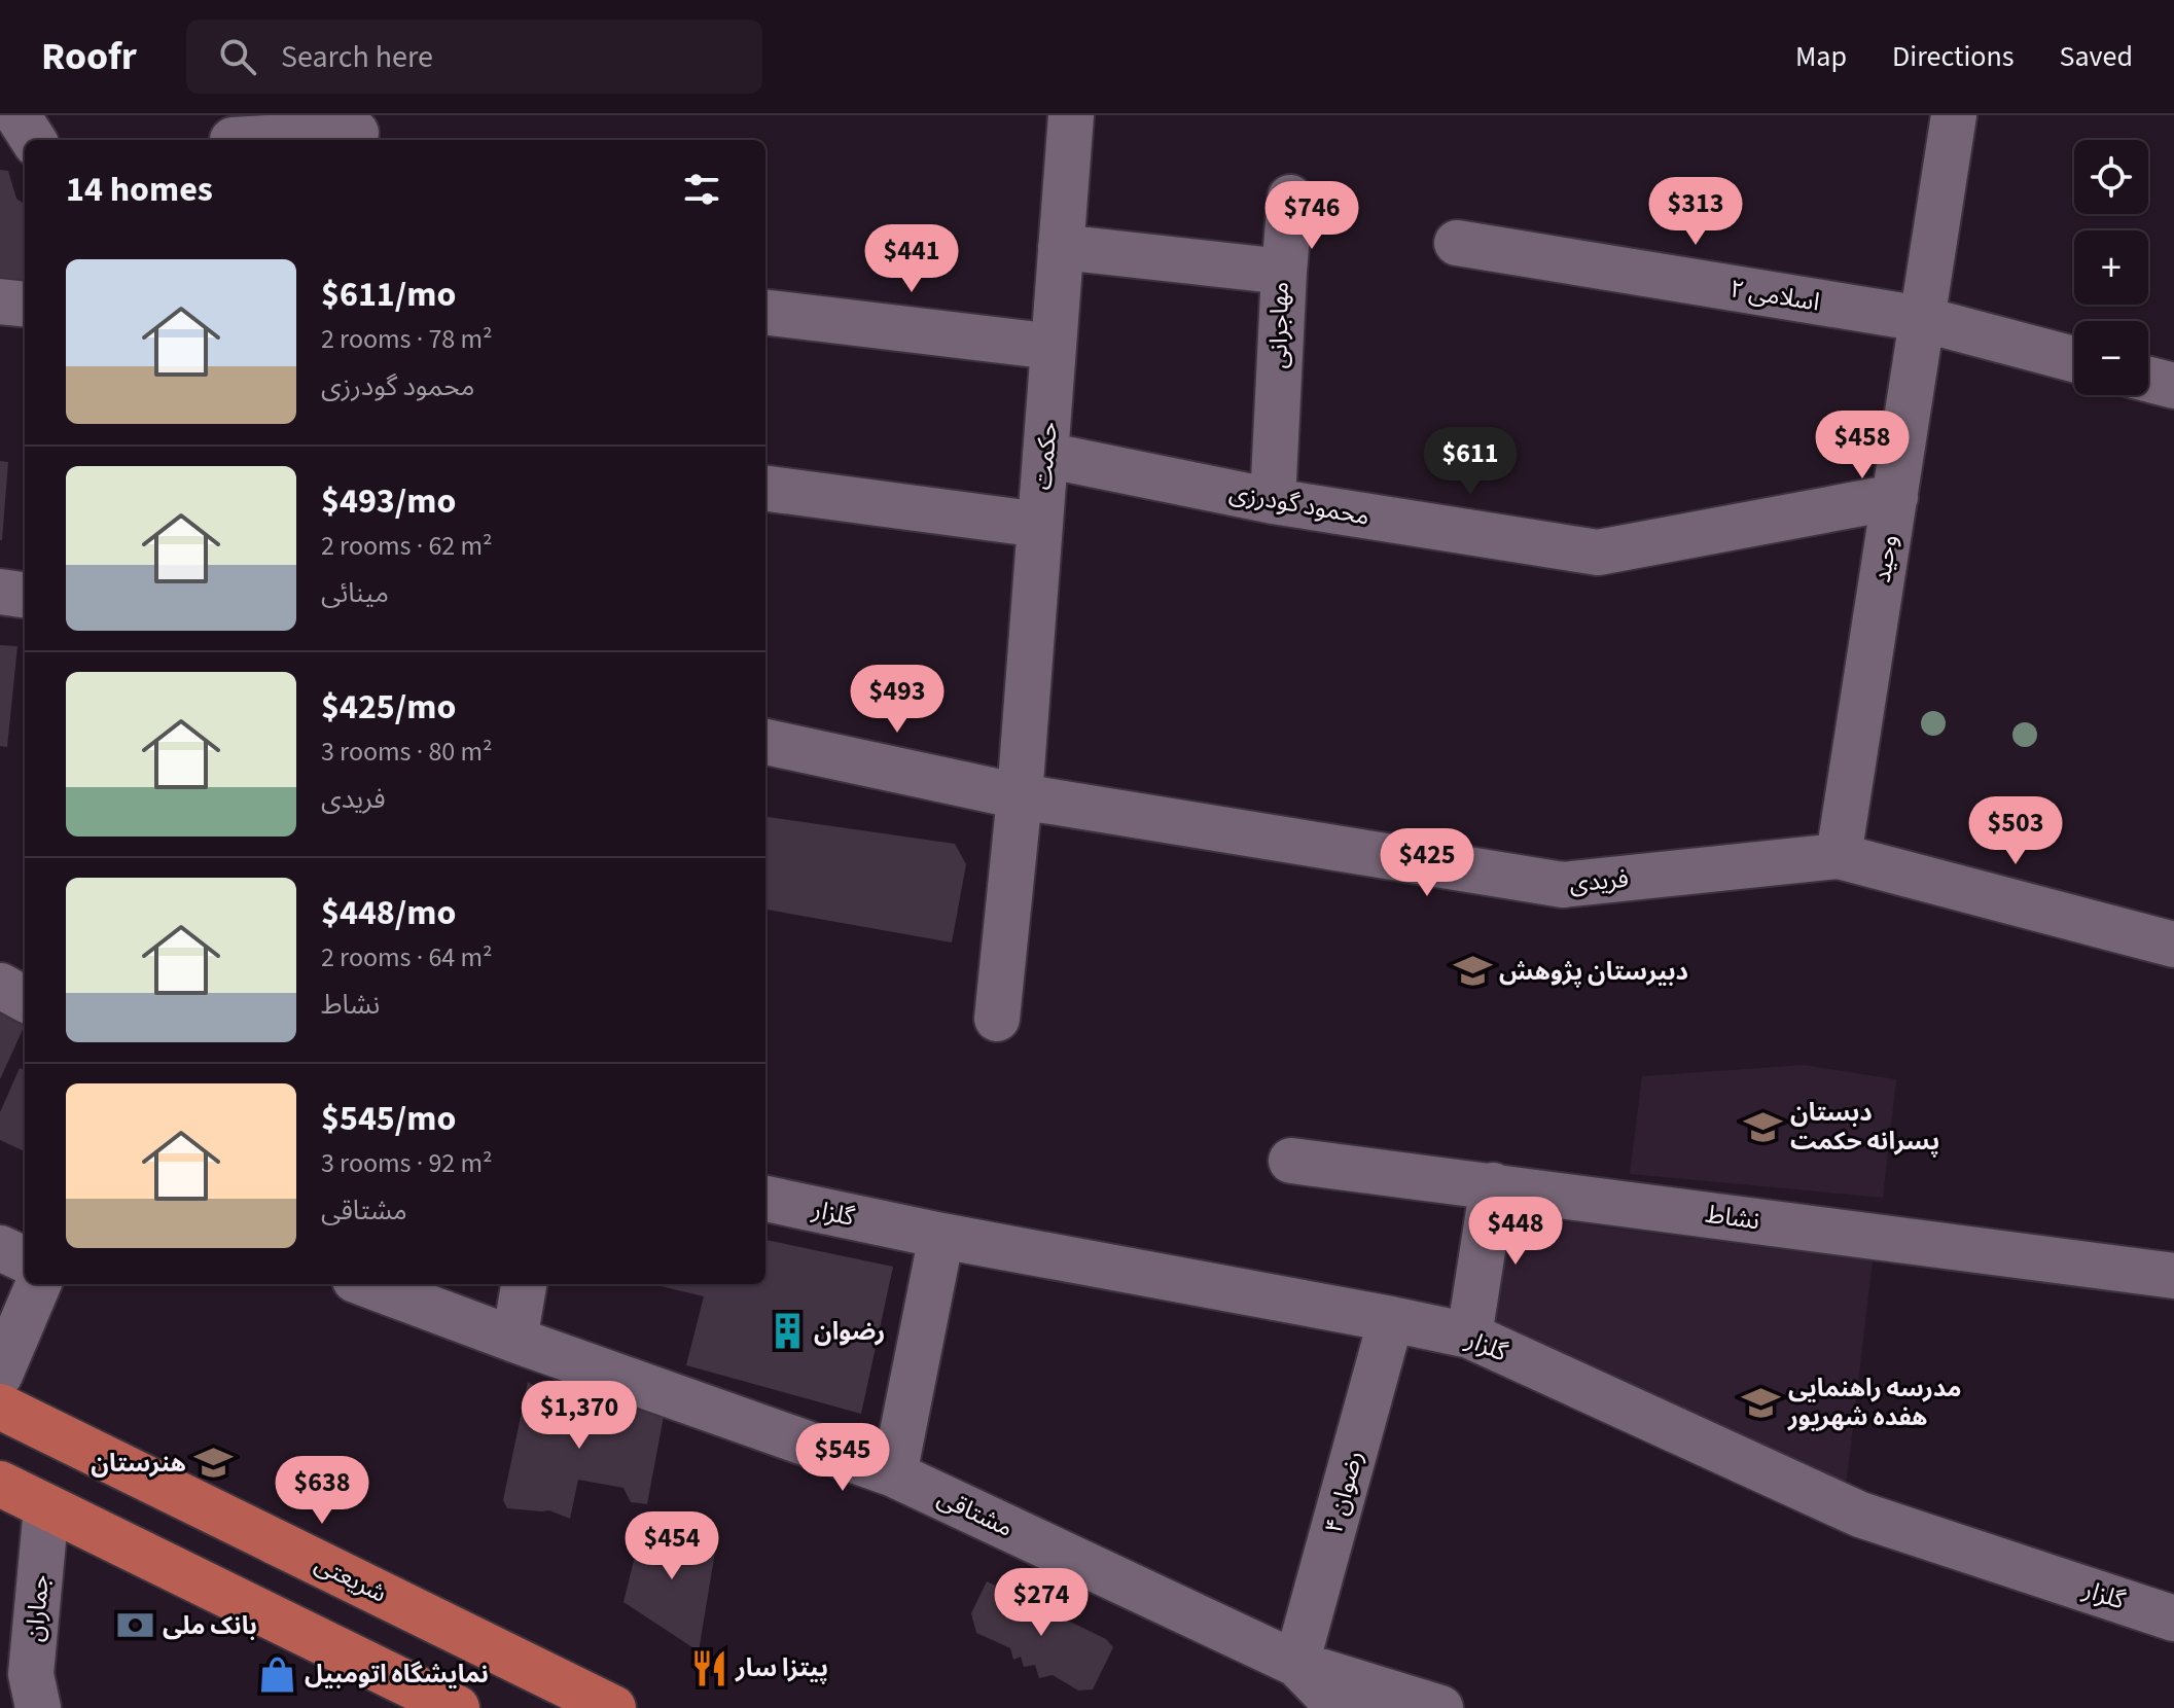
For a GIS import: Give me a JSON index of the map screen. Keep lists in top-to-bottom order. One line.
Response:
{"streets":{"main road":["شریعتی"],"street":["اسلامی ۲","مهاجرانی","حکمت","محمود گودرزی","وحید","فریدی","گلزار","نشاط","رضوان ۴","مشتاقی","جماران"]},"crossings":[["اسلامی ۲","وحید"],["مهاجرانی","حکمت"],["مهاجرانی","محمود گودرزی"],["حکمت","محمود گودرزی"],["حکمت","فریدی"],["محمود گودرزی","وحید"],["وحید","فریدی"],["گلزار","رضوان ۴"],["رضوان ۴","مشتاقی"]],"places":{"school or university":["دبیرستان پژوهش","دبستان پسرانه حکمت","مدرسه راهنمایی هفده شهریور","هنرستان"],"building":["رضوان"],"bank":["بانک ملی"],"restaurant":["پیتزا سار"],"shop":["نمایشگاه اتومبیل"]},"page":{"header":"Roofr","search":"Search here","nav":["Map","Directions","Saved"],"map_buttons":["+","−"],"heading":"14 homes","price":["$313","$746","$441","$458","$611","$493","$503","$425","$448","$1,370","$545","$638","$454","$274"],"list":[{"name":"$611/mo","note":"2 rooms · 78 m² · محمود گودرزی"},{"name":"$493/mo","note":"2 rooms · 62 m² · مینائی"},{"name":"$425/mo","note":"3 rooms · 80 m² · فریدی"},{"name":"$448/mo","note":"2 rooms · 64 m² · نشاط"},{"name":"$545/mo","note":"3 rooms · 92 m² · مشتاقی"}]}}
